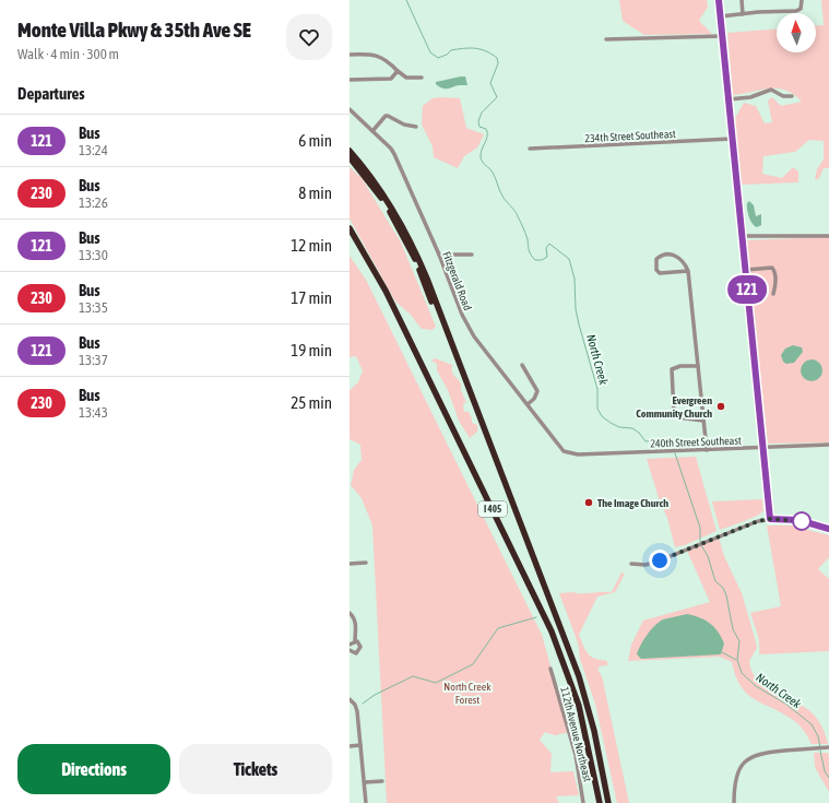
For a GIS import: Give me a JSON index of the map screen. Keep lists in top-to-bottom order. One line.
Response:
{"streets":{"highway":["I 405"],"street":["234th Street Southeast","Fitzgerald Road","240th Street Southeast","112th Avenue Northeast"]},"crossings":[["Fitzgerald Road","240th Street Southeast"]],"water":["North Creek"],"parks":["North Creek Forest"],"places":["Evergreen Community Church","The Image Church"],"lines":["bus line 121"],"north":"top","page":{"heading":[["Monte Villa Pkwy & 35th Ave SE","Walk · 4 min · 300 m"],"Departures"],"on_map":"121","list":[{"mark":"121","name":"Bus","note":"13:24","value":"6 min"},{"mark":"230","name":"Bus","note":"13:26","value":"8 min"},{"mark":"121","name":"Bus","note":"13:30","value":"12 min"},{"mark":"230","name":"Bus","note":"13:35","value":"17 min"},{"mark":"121","name":"Bus","note":"13:37","value":"19 min"},{"mark":"230","name":"Bus","note":"13:43","value":"25 min"}],"buttons":["Directions","Tickets"]}}
